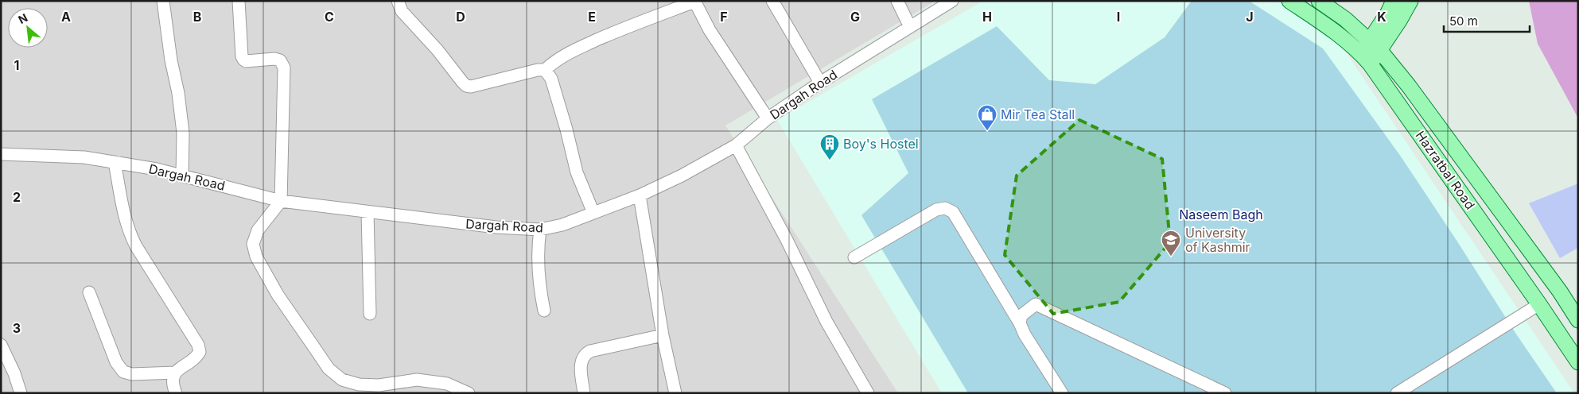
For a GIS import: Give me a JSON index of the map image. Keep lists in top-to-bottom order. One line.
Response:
{"streets":{"main road":["Hazratbal Road"],"street":["Dargah Road"]},"parks":["Naseem Bagh"],"places":{"shop":["Mir Tea Stall"],"building":["Boy's Hostel"],"school or university":["University of Kashmir"]},"scale_bar":"50 m","north":"top left","grid":{"columns":["A","B","C","D","E","F","G","H","I","J","K"],"rows":["1","2","3"]}}
